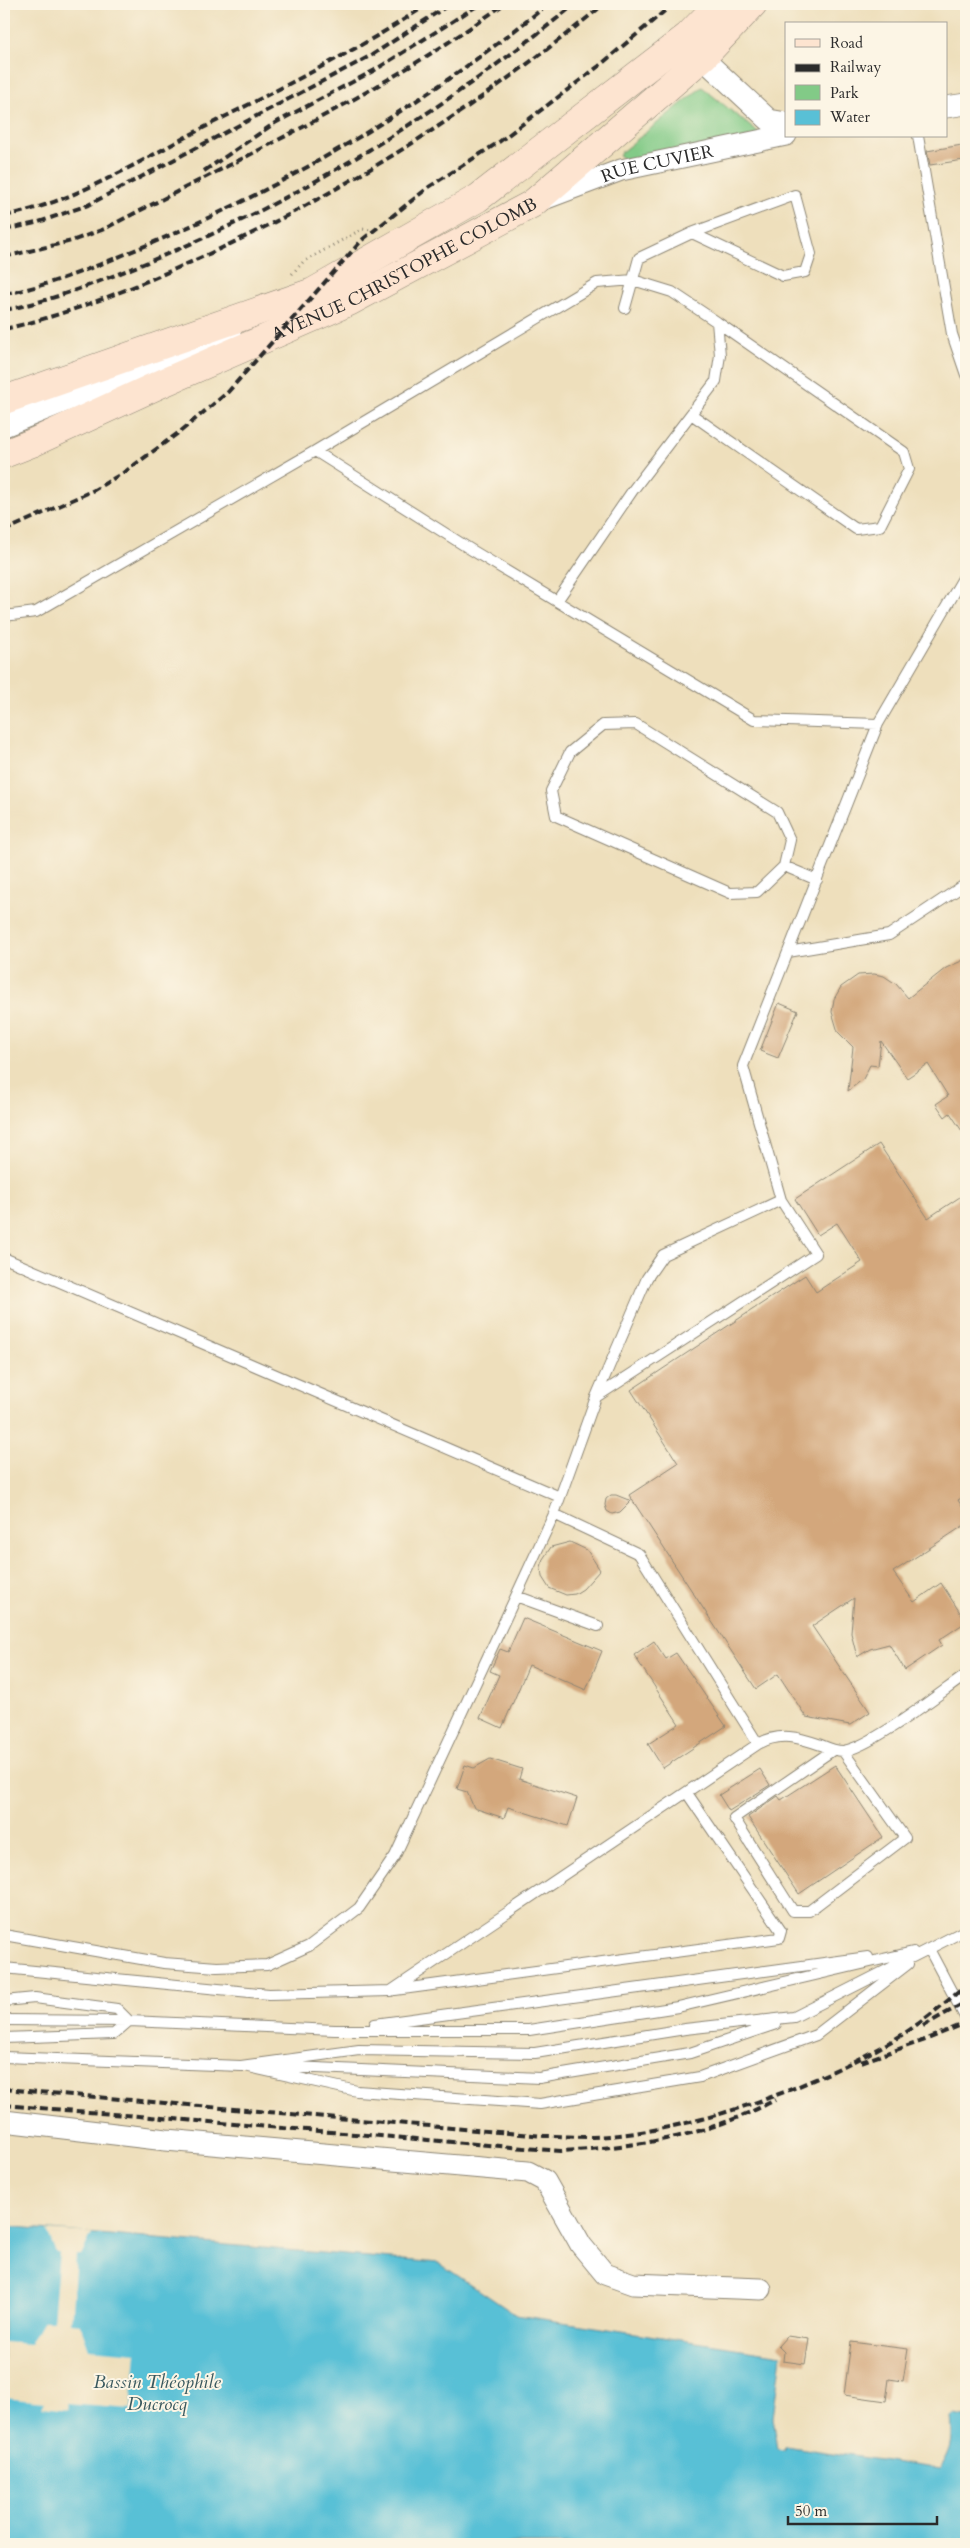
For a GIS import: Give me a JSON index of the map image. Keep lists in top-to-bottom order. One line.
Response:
{"streets":{"main road":["AVENUE CHRISTOPHE COLOMB"],"street":["RUE CUVIER"]},"crossings":[["RUE CUVIER","AVENUE CHRISTOPHE COLOMB"]],"water":["Bassin Théophile Ducrocq"],"legend":["Road","Railway","Park","Water"],"scale_bar":"50 m"}
